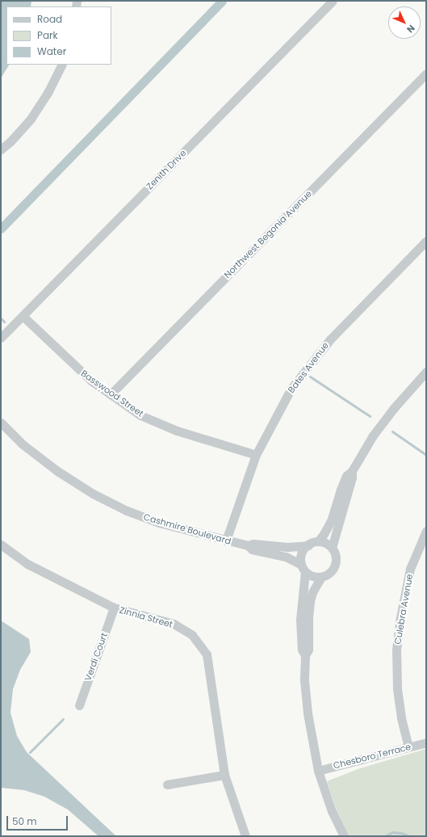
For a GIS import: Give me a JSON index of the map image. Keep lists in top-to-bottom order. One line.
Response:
{"streets":{"street":["Zenith Drive","Northwest Begonia Avenue","Bates Avenue","Basswood Street","Cashmire Boulevard","Culebra Avenue","Zinnia Street","Verdi Court","Chesboro Terrace"]},"crossings":[["Zenith Drive","Basswood Street"],["Northwest Begonia Avenue","Basswood Street"],["Bates Avenue","Basswood Street"],["Bates Avenue","Cashmire Boulevard"],["Culebra Avenue","Chesboro Terrace"],["Zinnia Street","Verdi Court"]],"legend":["Road","Park","Water"],"scale_bar":"50 m","north":"bottom right"}
